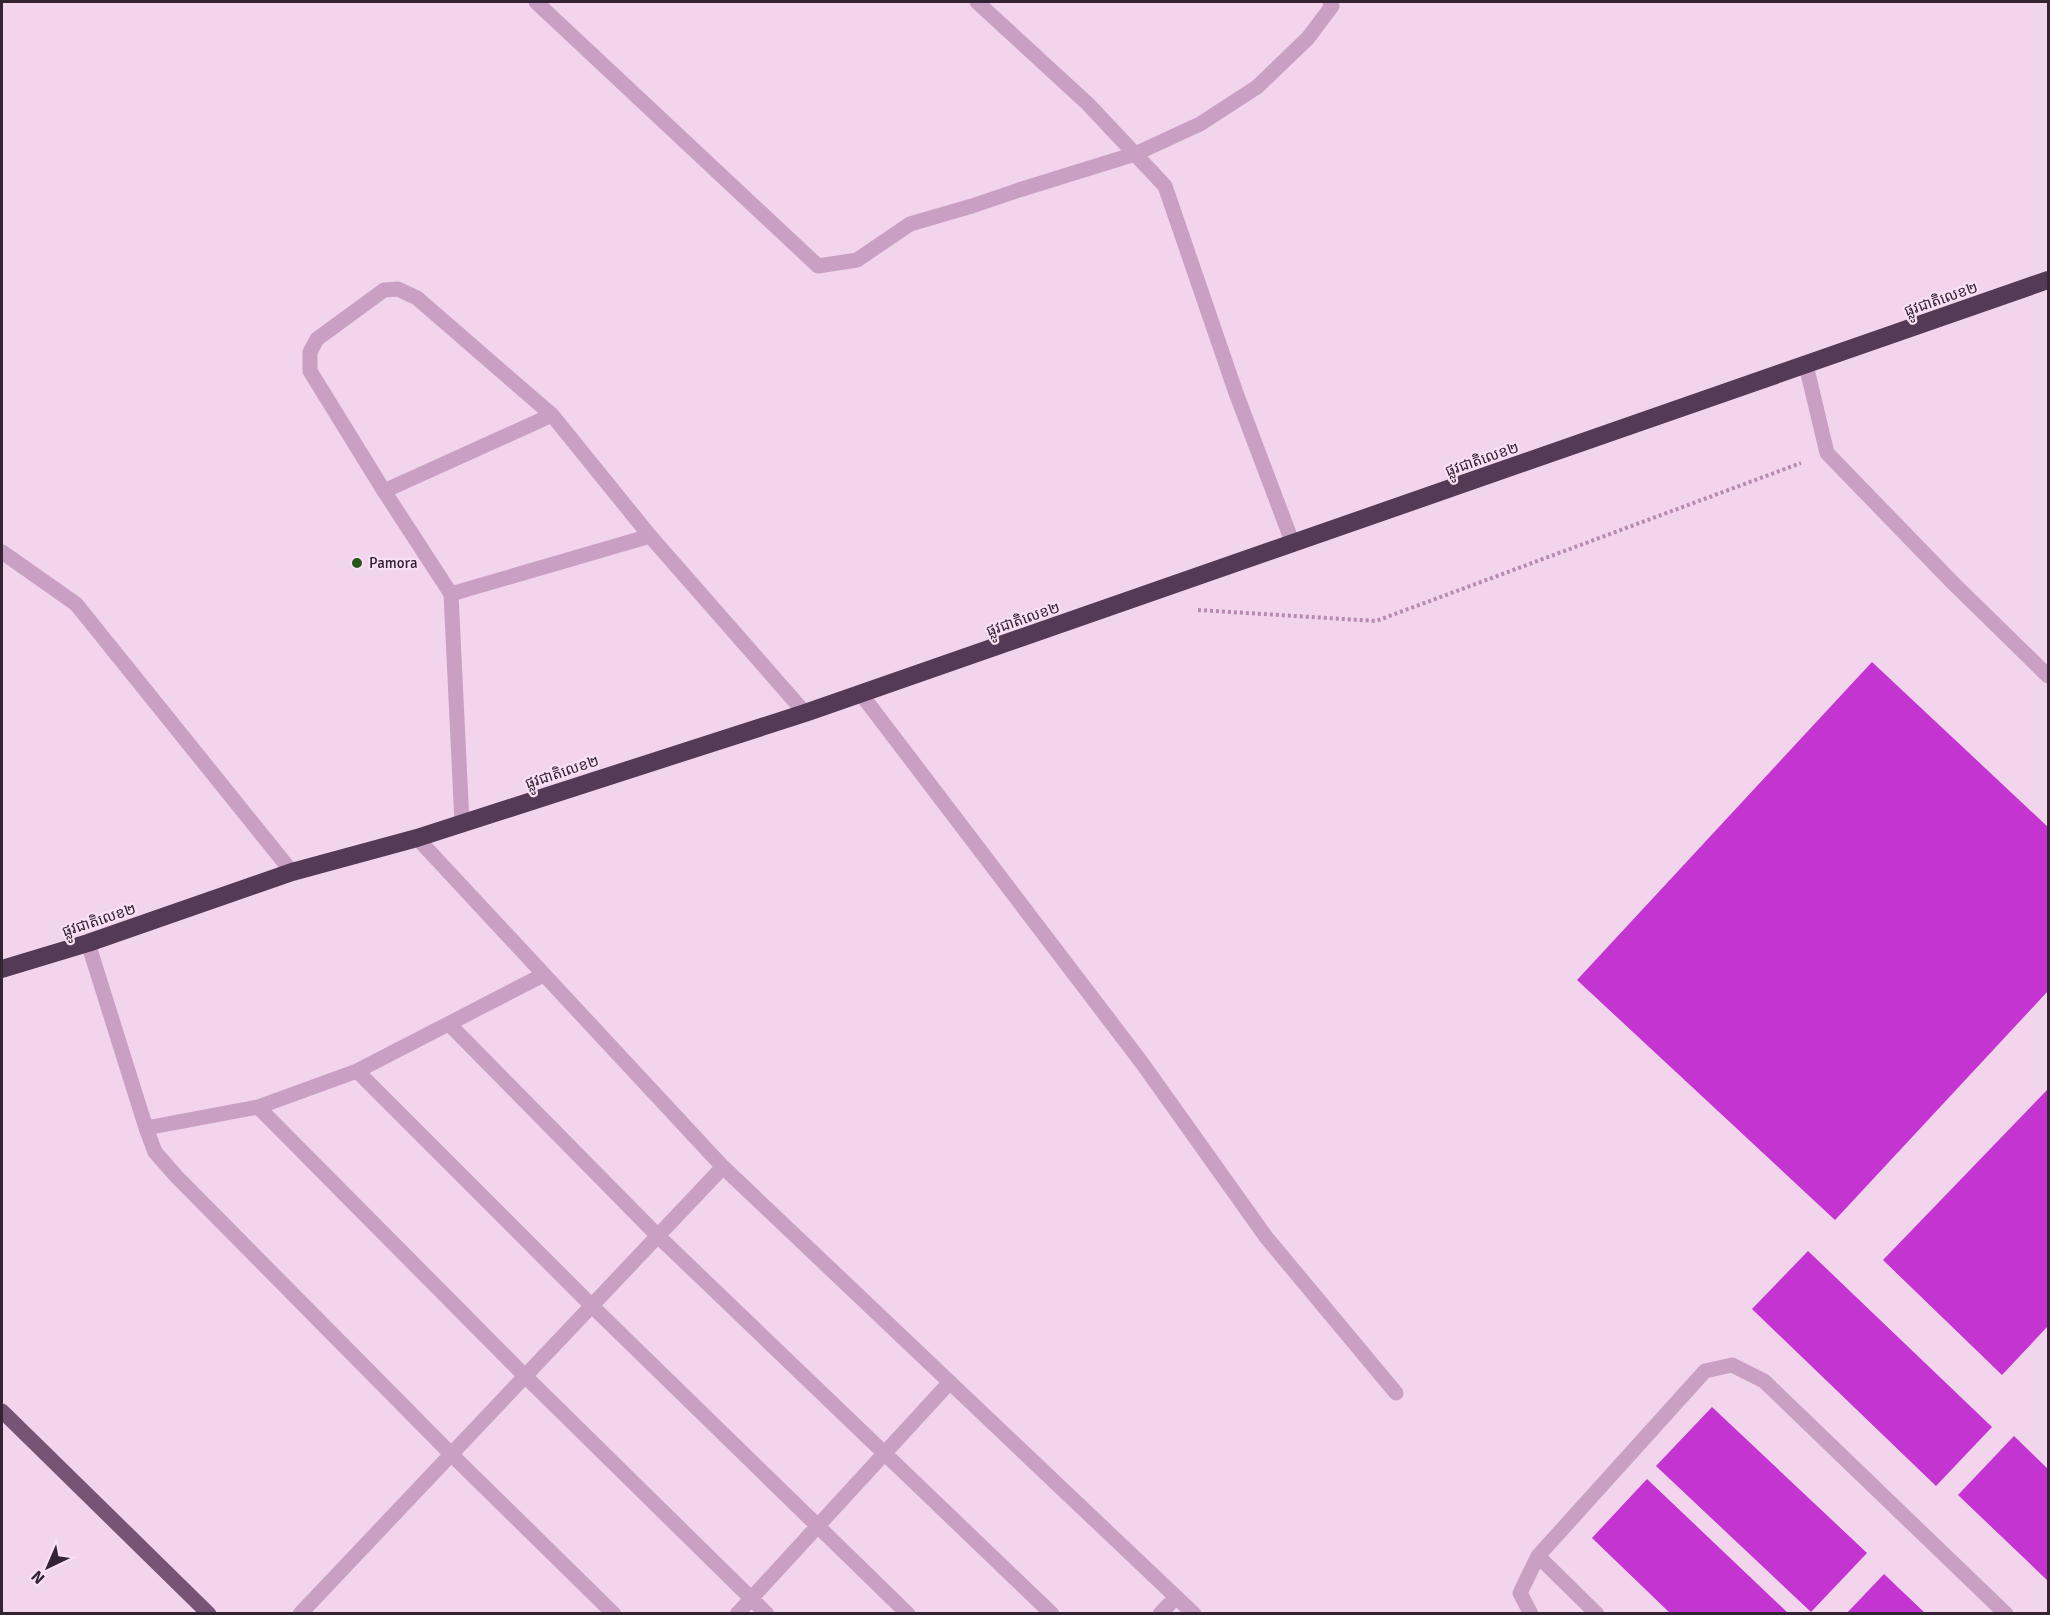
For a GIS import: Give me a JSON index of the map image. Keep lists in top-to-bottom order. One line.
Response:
{"streets":{"highway":["ផ្លូវជាតិលេខ២"]},"places":["Pamora"],"north":"bottom left"}
